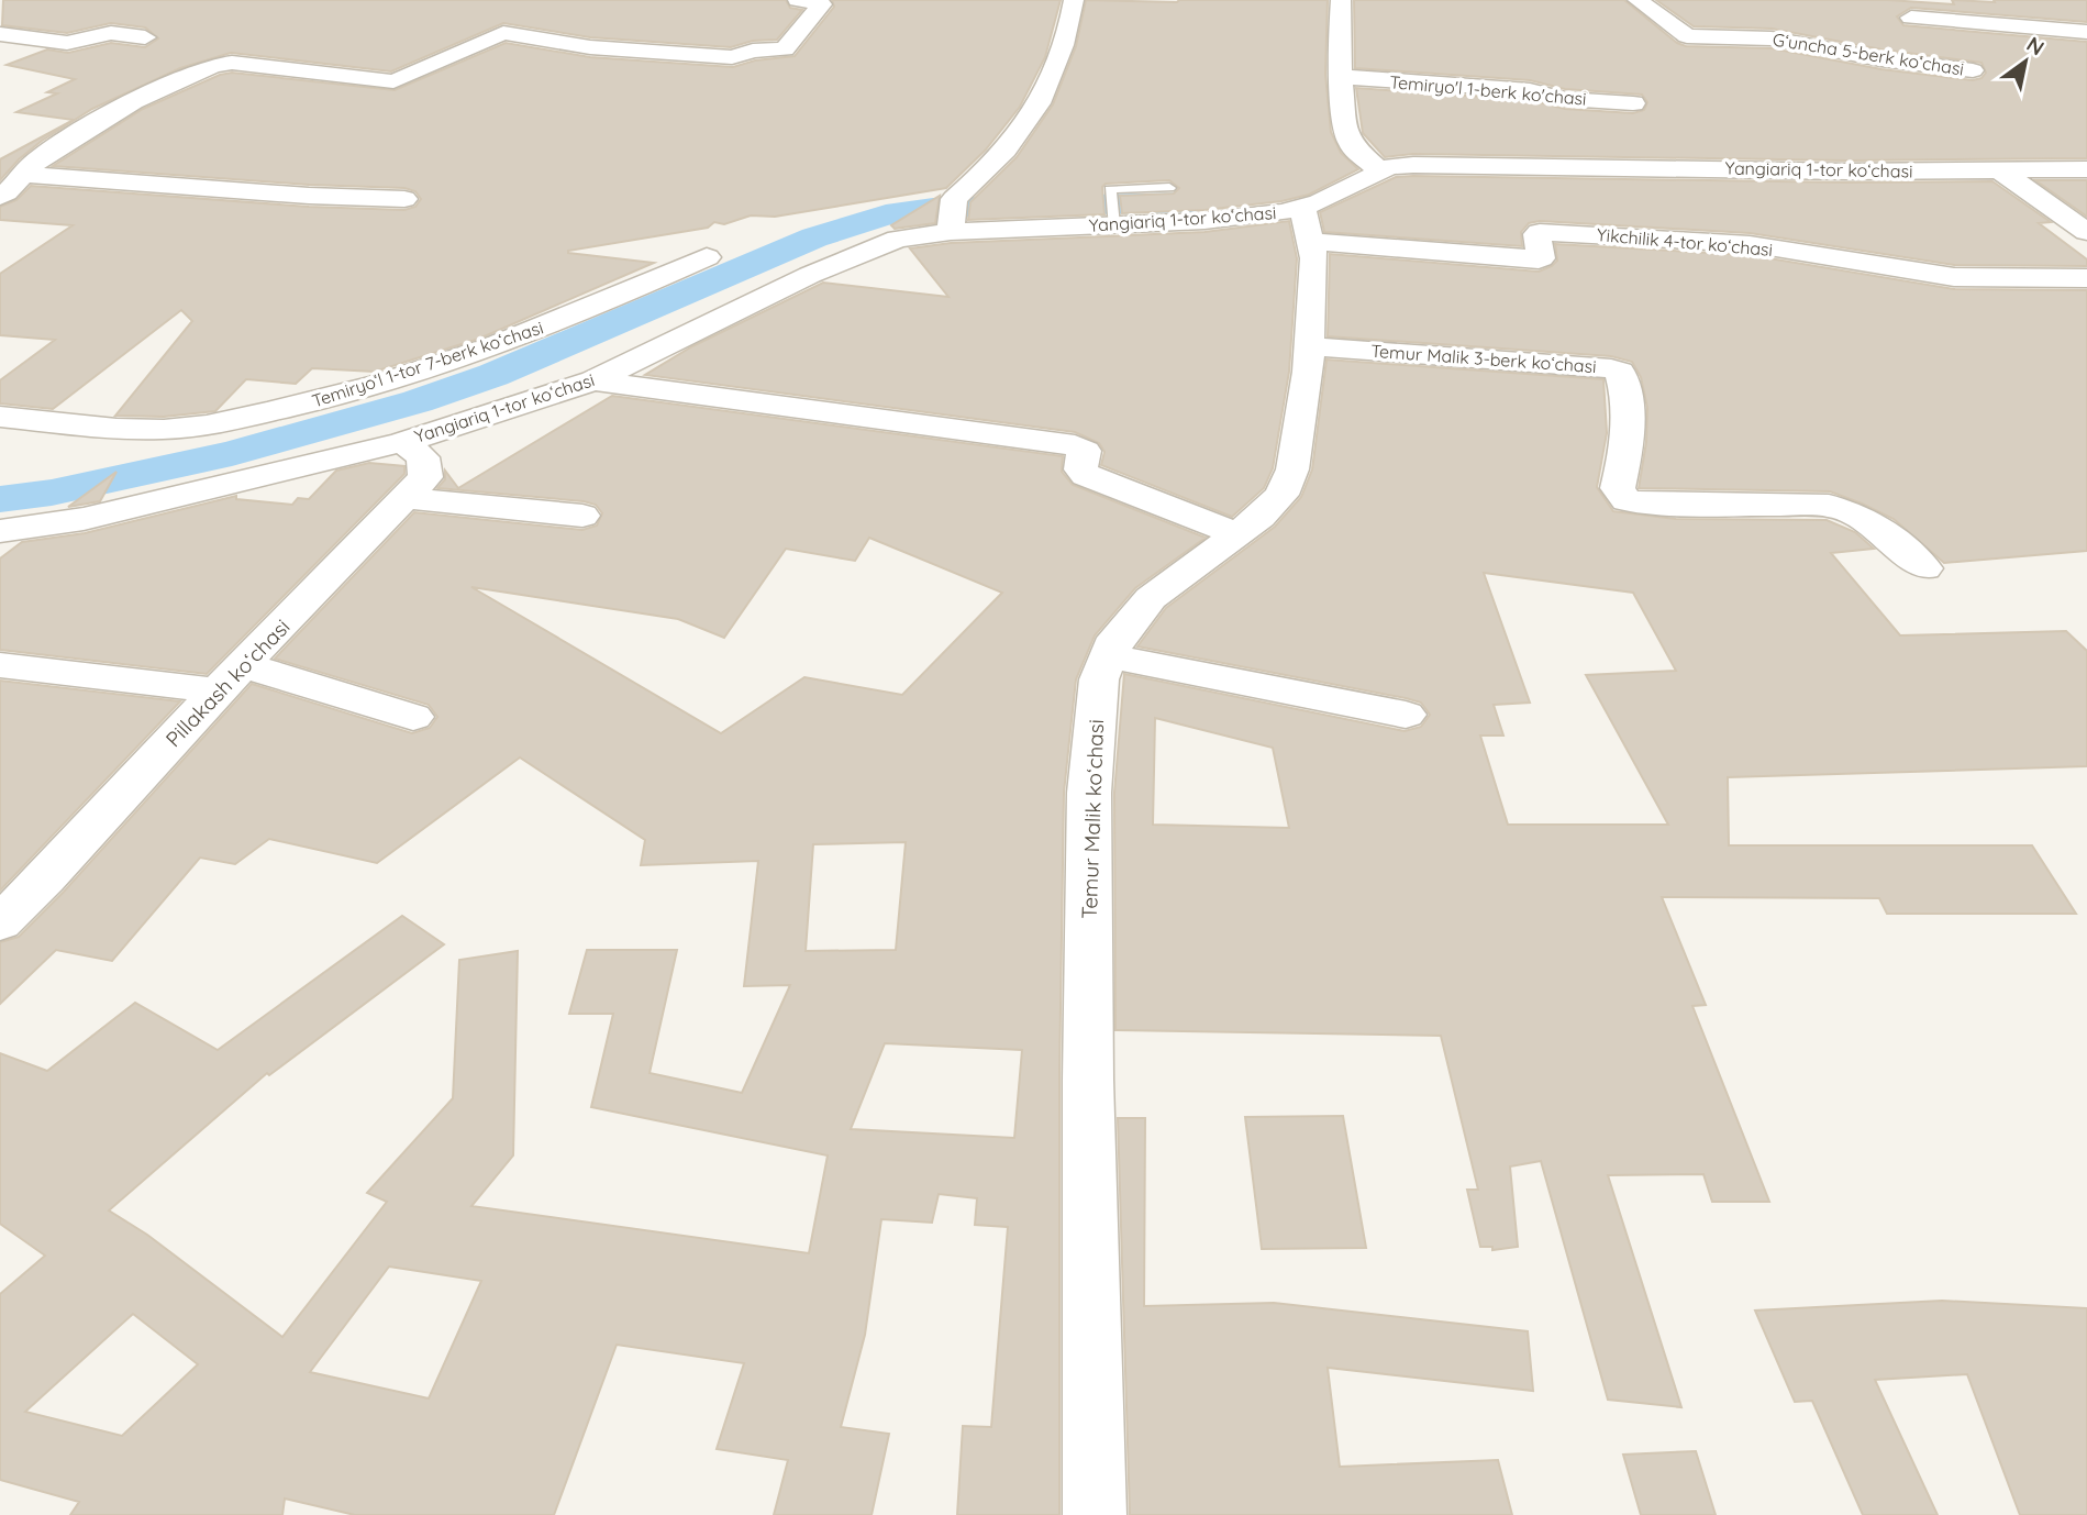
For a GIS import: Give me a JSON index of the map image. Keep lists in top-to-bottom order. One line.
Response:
{"streets":{"street":["Gʻuncha 5-berk koʻchasi","Temiryoʼl 1-berk koʼchasi","Yangiariq 1-tor koʻchasi","Yikchilik 4-tor koʻchasi","Temur Malik 3-berk koʻchasi","Temiryoʻl 1-tor 7-berk koʻchasi","Pillakash koʻchasi","Temur Malik koʻchasi"]},"crossings":[["Yangiariq 1-tor koʻchasi","Yikchilik 4-tor koʻchasi"],["Yangiariq 1-tor koʻchasi","Pillakash koʻchasi"],["Yangiariq 1-tor koʻchasi","Temur Malik koʻchasi"],["Yikchilik 4-tor koʻchasi","Temur Malik koʻchasi"],["Temur Malik 3-berk koʻchasi","Temur Malik koʻchasi"]],"north":"top right"}
